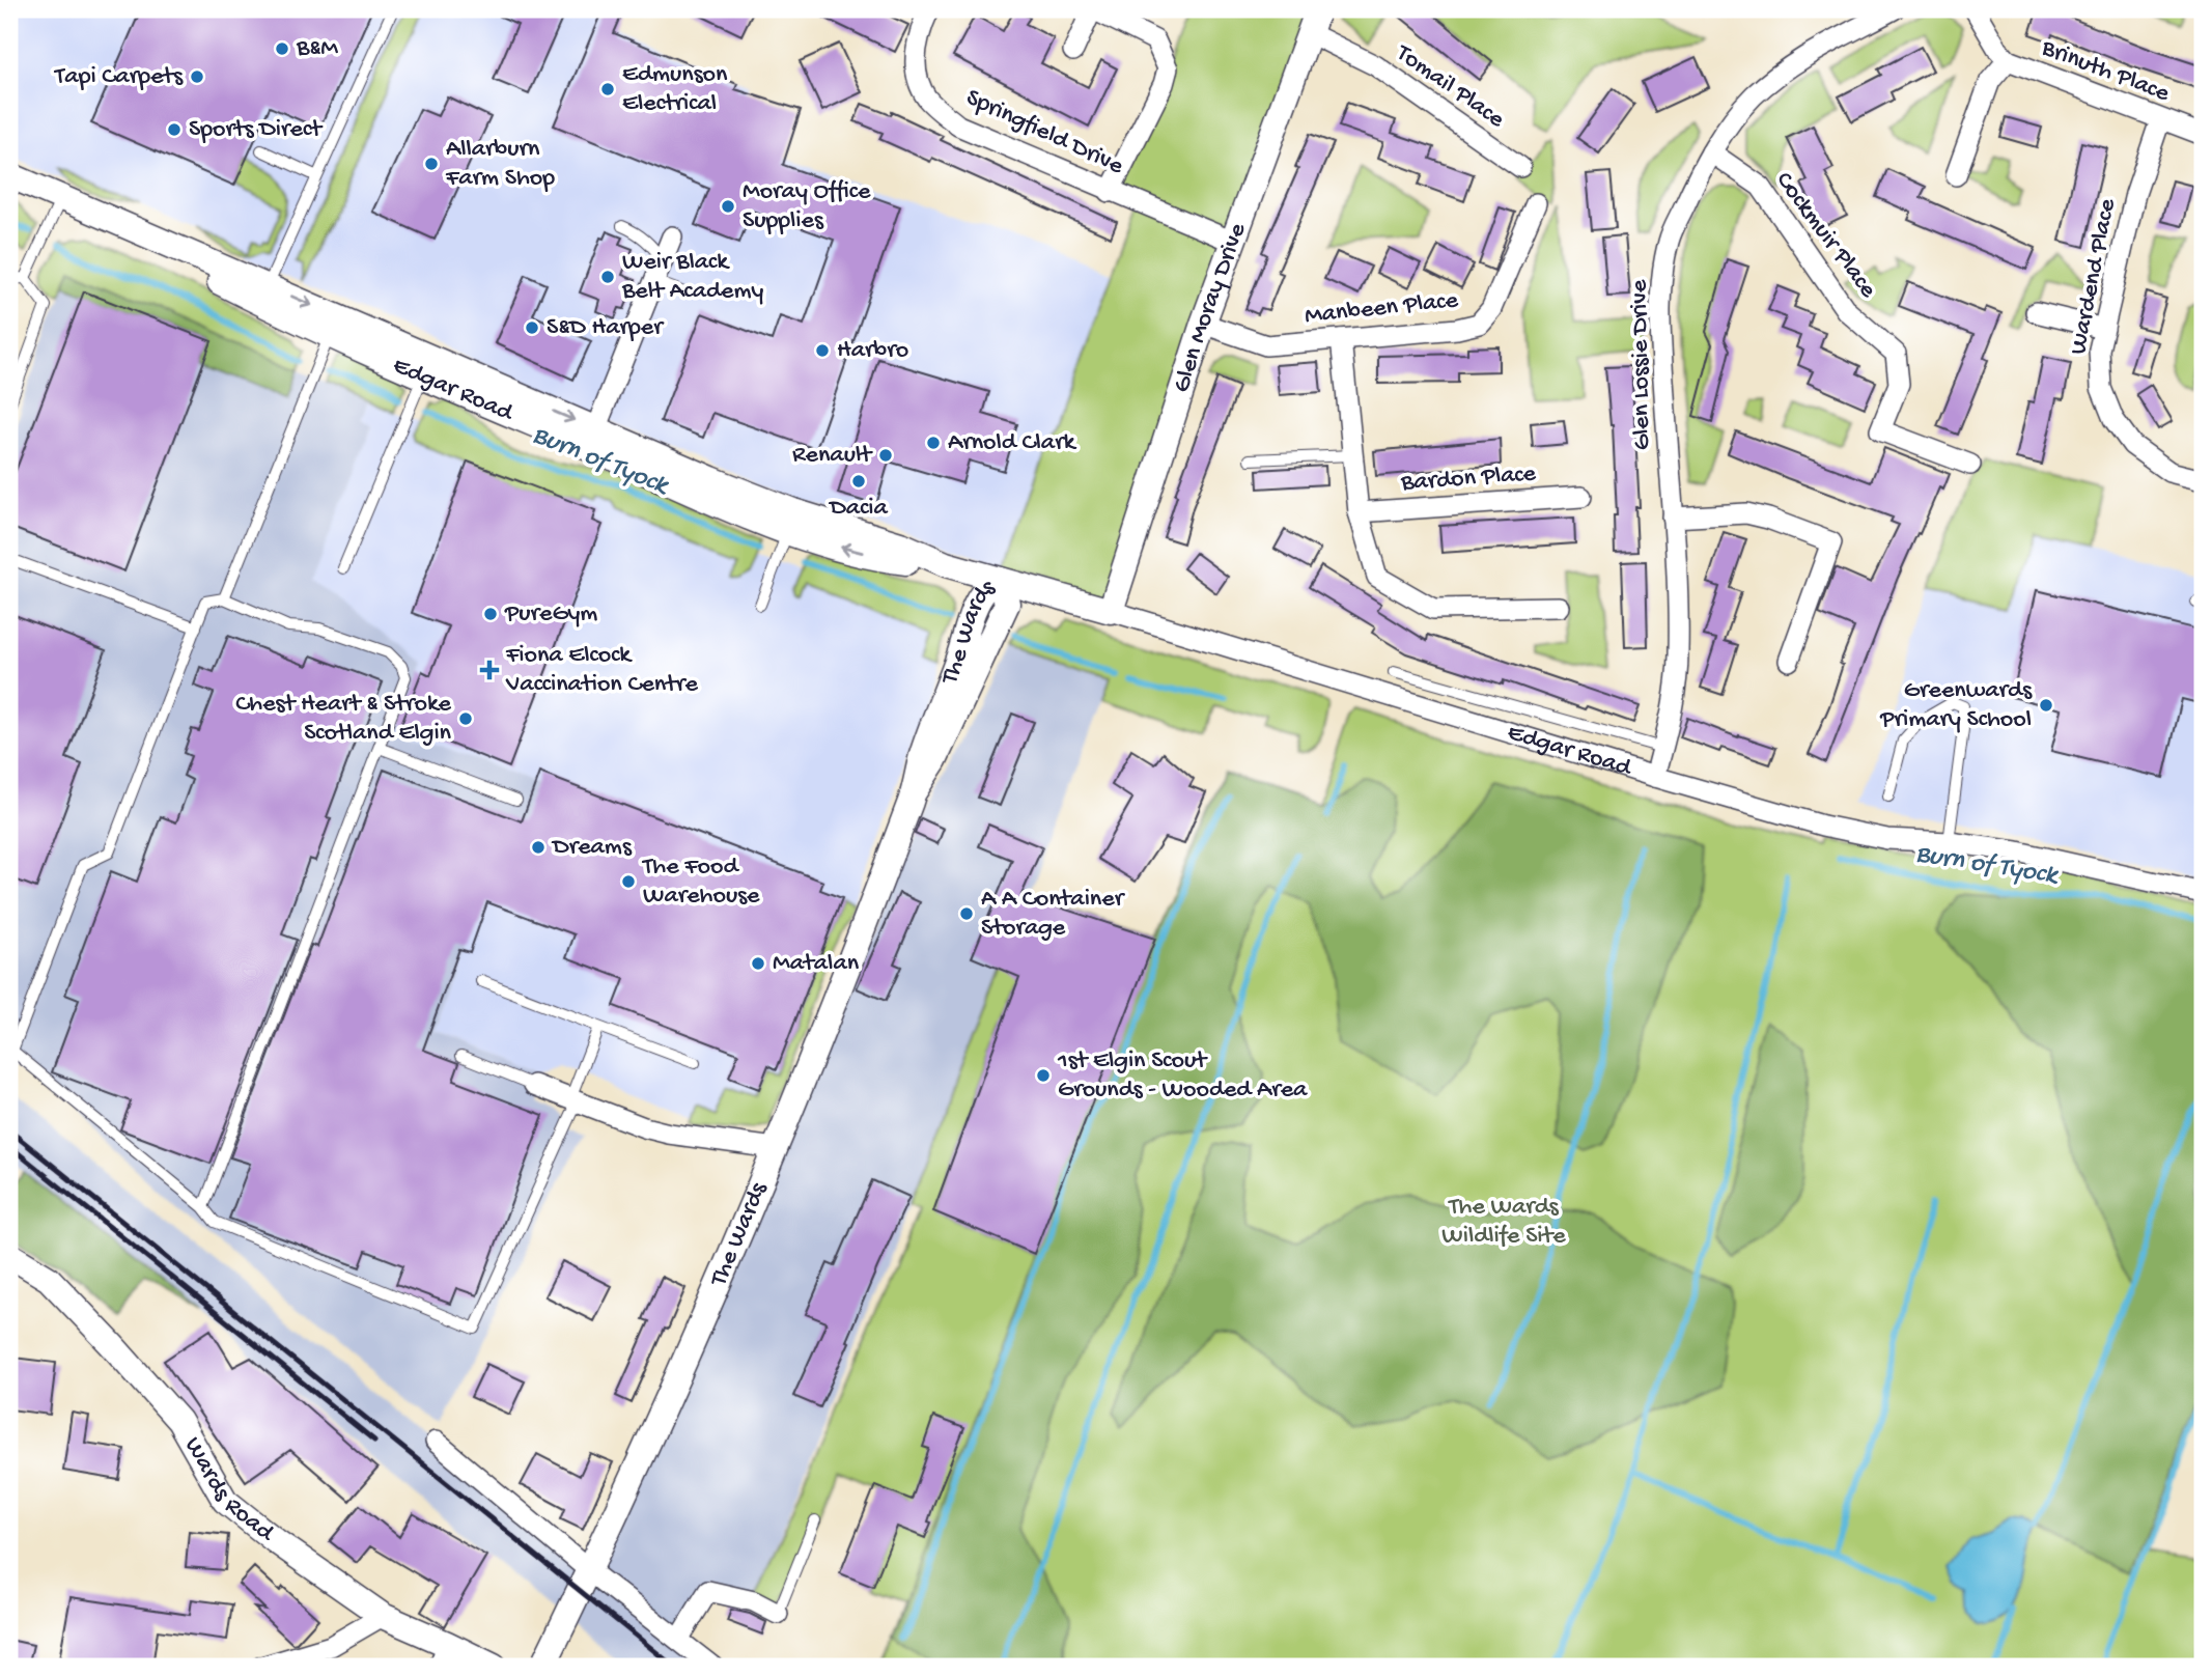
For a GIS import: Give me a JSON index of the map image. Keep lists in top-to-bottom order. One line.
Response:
{"streets":{"street":["Brinuth Place","Tomail Place","Springfield Drive","Cockmuir Place","Wardend Place","Glen Moray Drive","Manbeen Place","Glen Lossie Drive","Edgar Road","Bardon Place","The Wards","Wards Road"]},"crossings":[["Brinuth Place","Wardend Place"],["Tomail Place","Glen Moray Drive"],["Springfield Drive","Glen Moray Drive"],["Cockmuir Place","Glen Lossie Drive"],["Glen Moray Drive","Manbeen Place"],["Glen Moray Drive","Edgar Road"],["Glen Lossie Drive","Edgar Road"],["Edgar Road","The Wards"]],"water":["Burn of Tyock"],"parks":["The Wards Wildlife Site"],"places":{"other":["B&M","Tapi Carpets","Edmunson Electrical","Sports Direct","Allarburn Farm Shop","Moray Office Supplies","Weir Black Belt Academy","S&D Harper","Harbro","Arnold Clark","Renault","Dacia","PureGym","Greenwards Primary School","Chest Heart & Stroke Scotland Elgin","Dreams","The Food Warehouse","A A Container Storage","Matalan","1st Elgin Scout Grounds - Wooded Area"],"health":["Fiona Elcock Vaccination Centre"]}}
